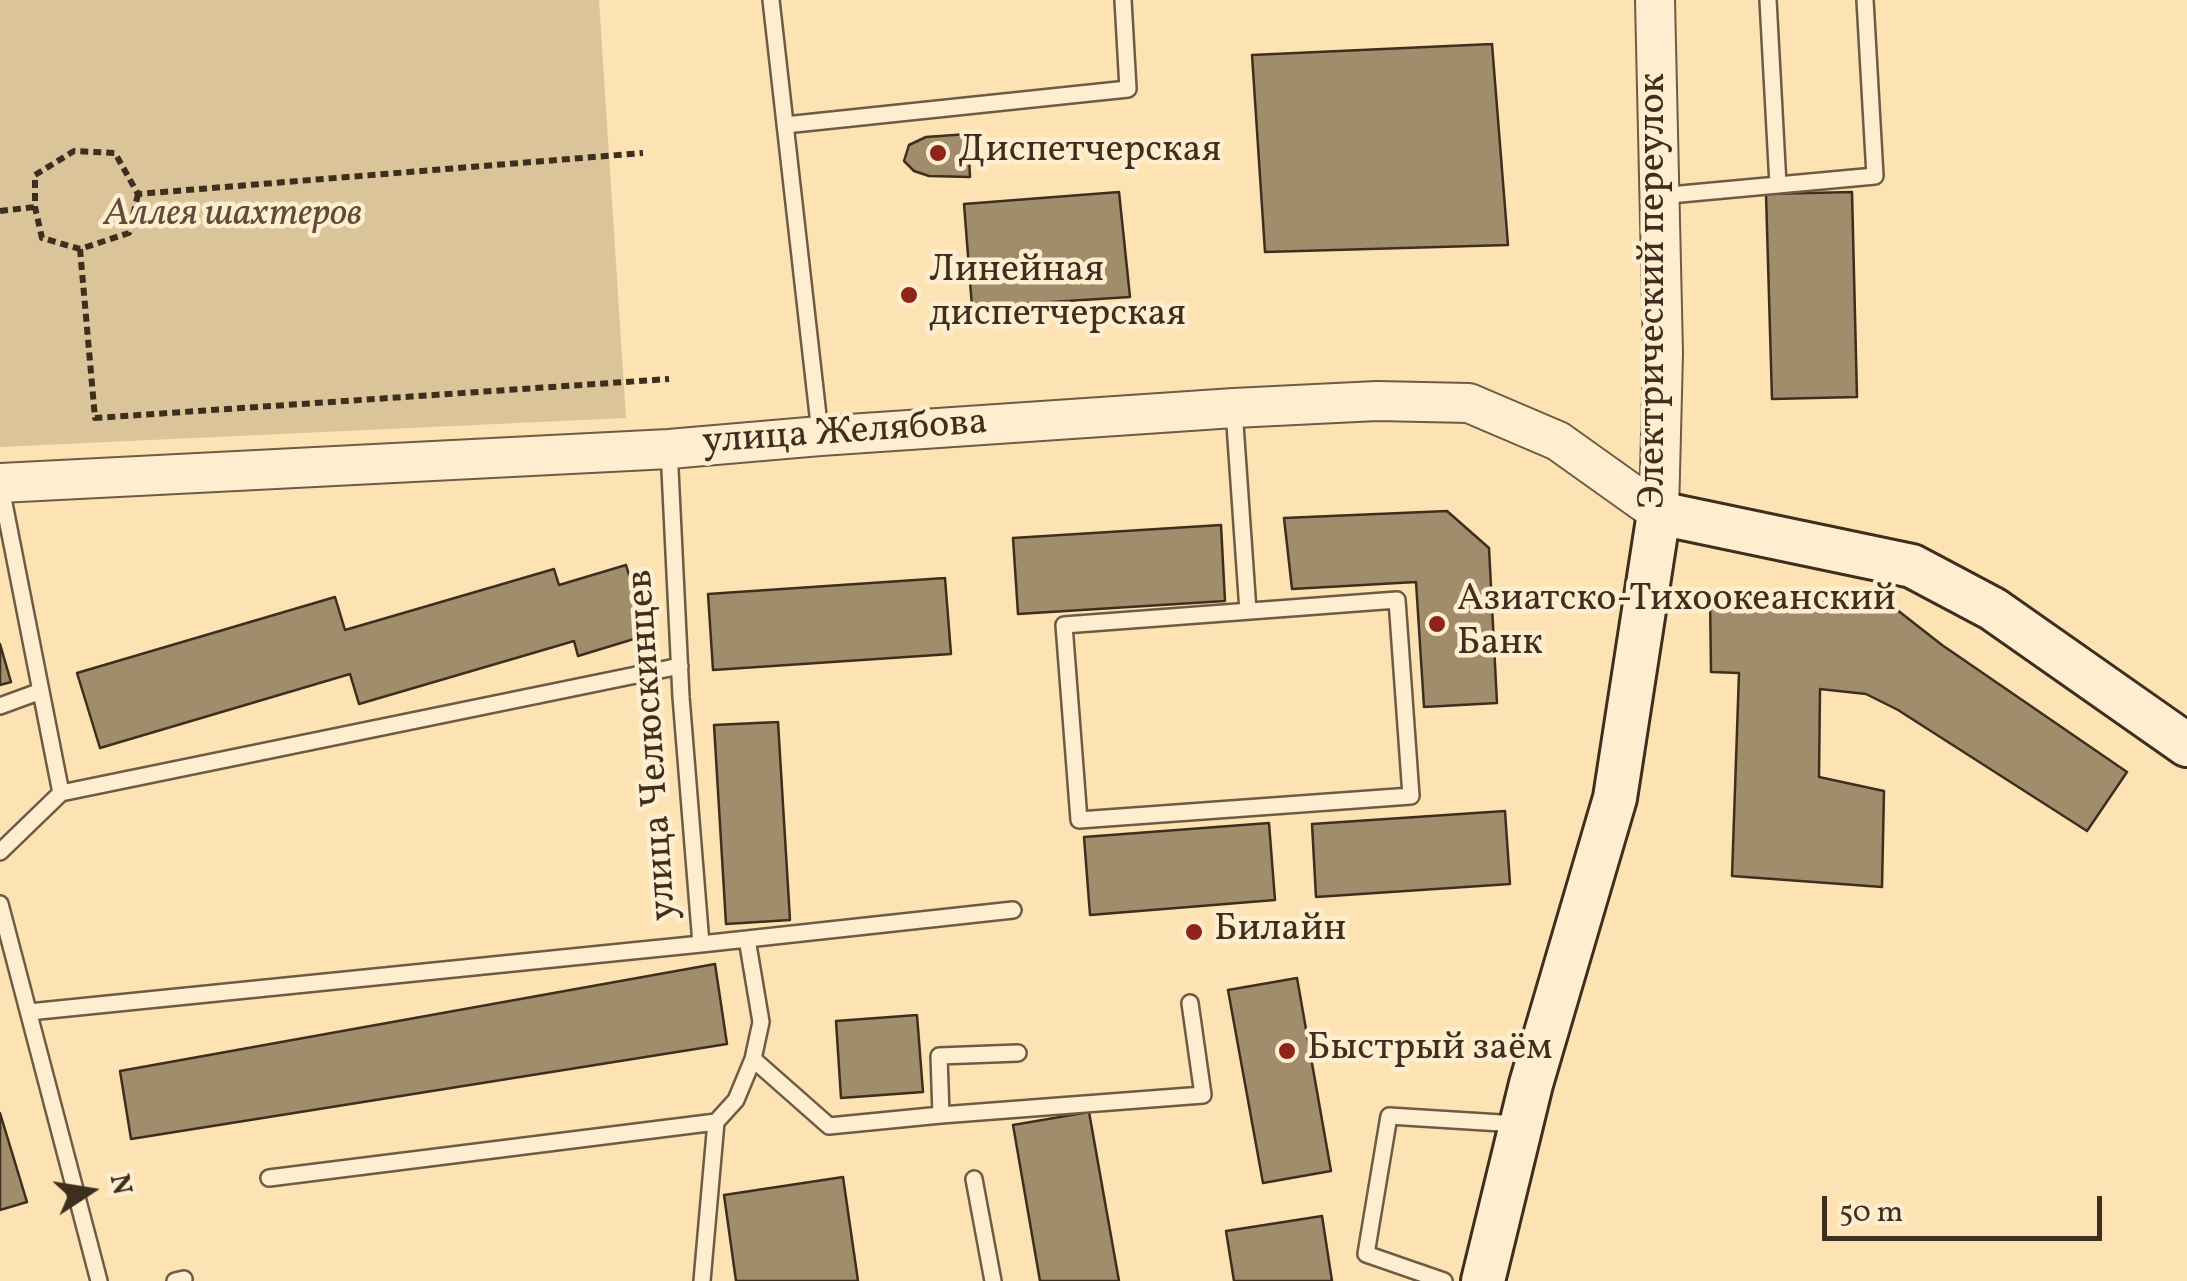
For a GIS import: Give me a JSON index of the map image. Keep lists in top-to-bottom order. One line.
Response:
{"streets":{"main road":["Электрический переулок"],"street":["улица Желябова"],"lane":["улица Челюскинцев"]},"crossings":[["Электрический переулок","улица Желябова"],["улица Желябова","улица Челюскинцев"]],"parks":["Аллея шахтеров"],"places":["Диспетчерская","Линейная диспетчерская","Азиатско-Тихоокеанский Банк","Билайн","Быстрый заём"],"scale_bar":"50 m","north":"right"}
